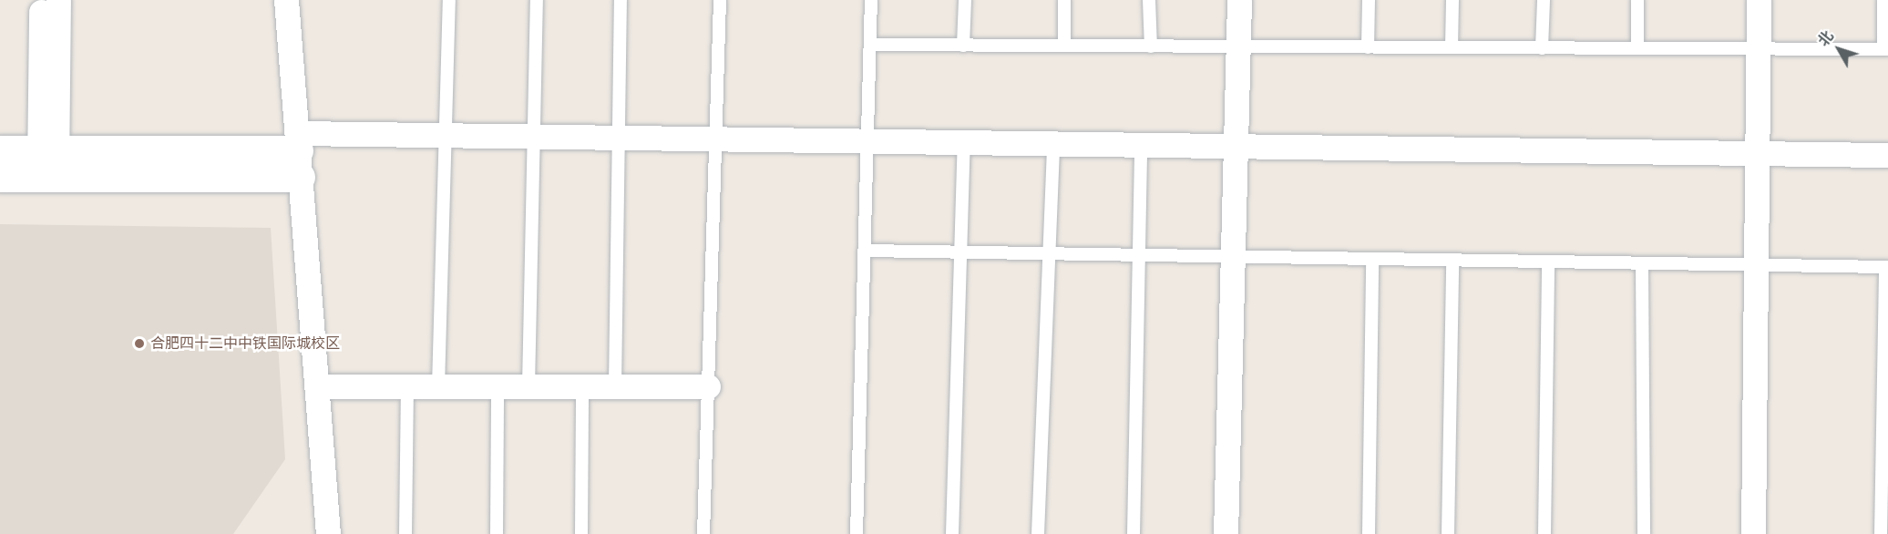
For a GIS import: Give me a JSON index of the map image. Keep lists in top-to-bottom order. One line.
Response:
{"places":["合肥四十二中中铁国际城校区"],"north":"top left"}
